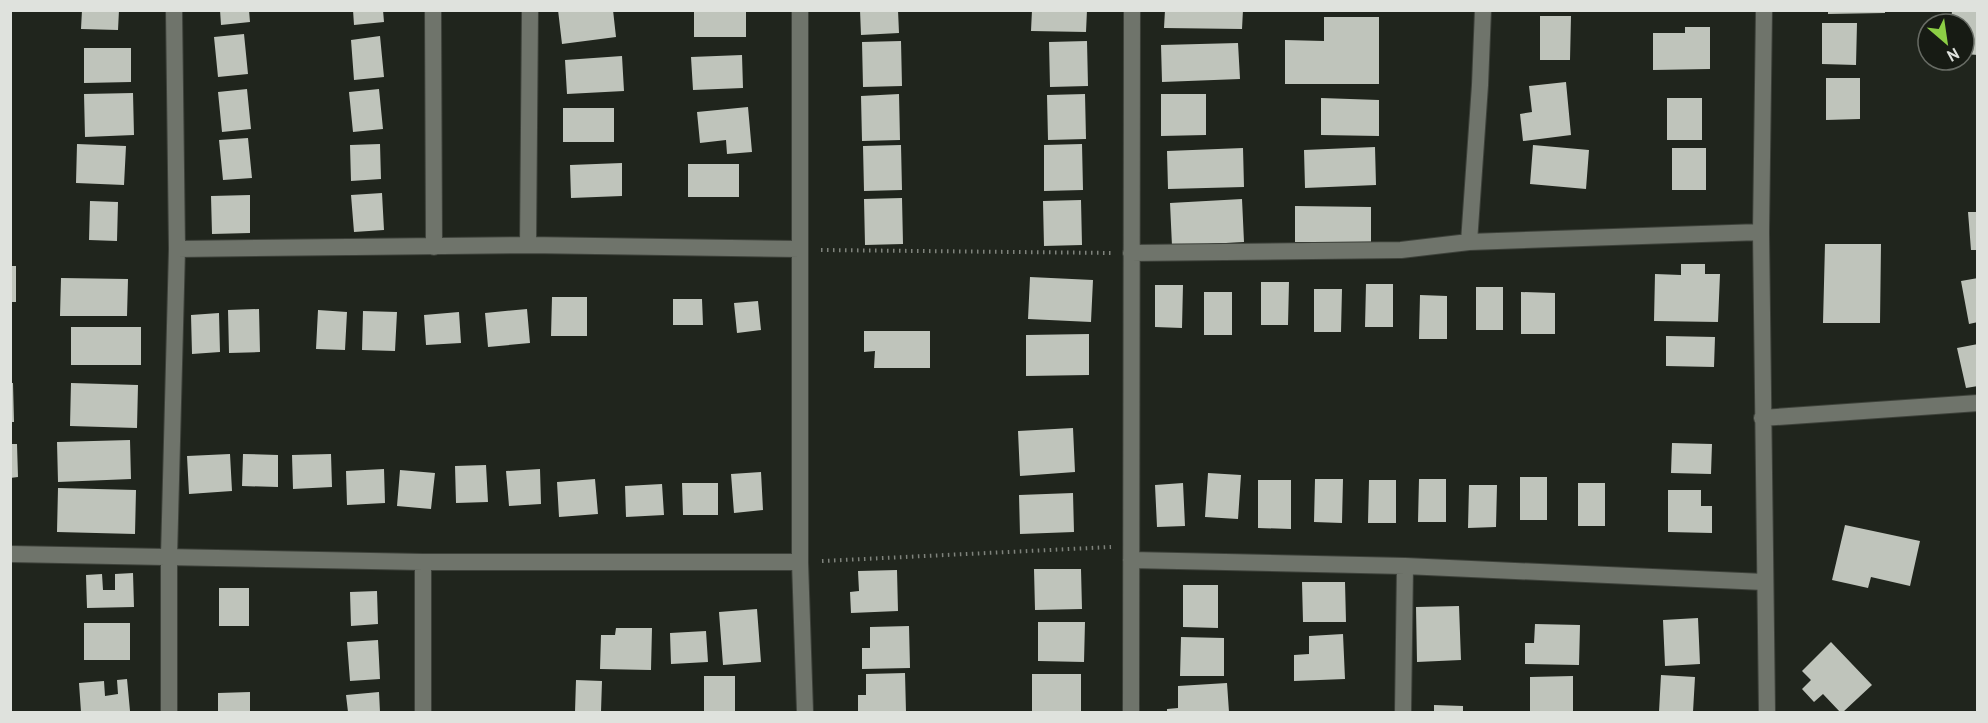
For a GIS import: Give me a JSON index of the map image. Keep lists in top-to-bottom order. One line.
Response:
{"north":"bottom right"}
